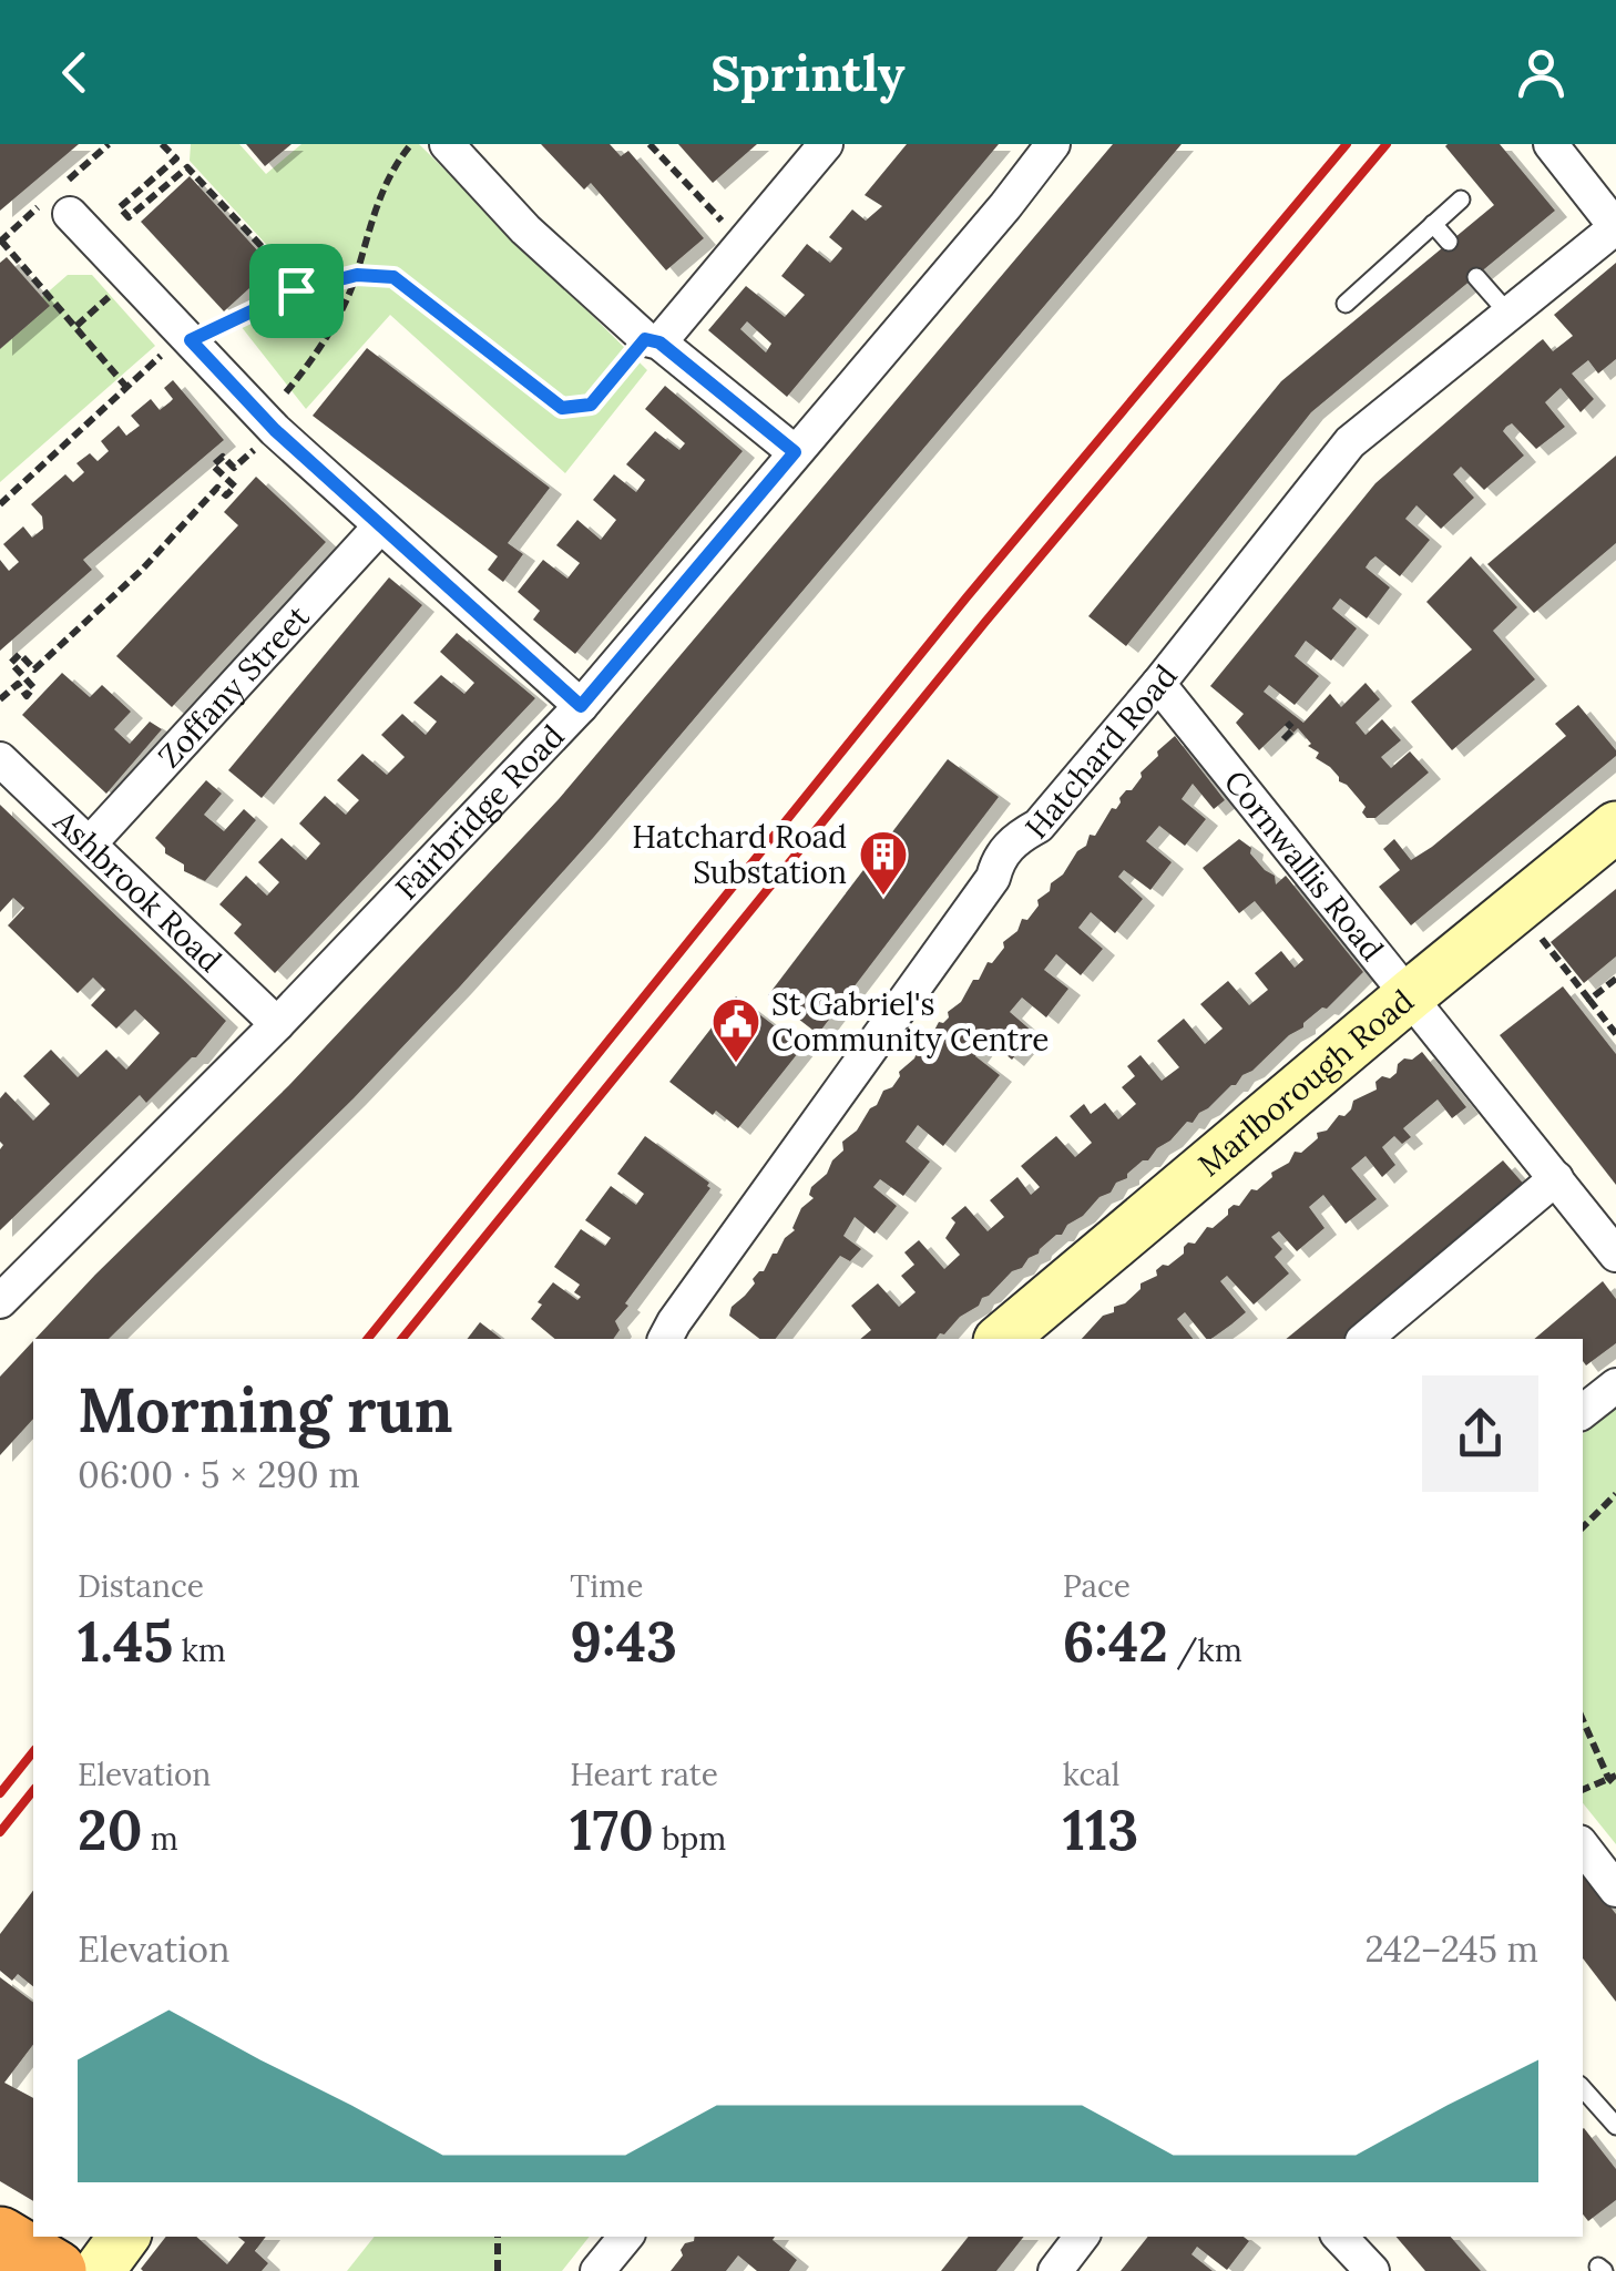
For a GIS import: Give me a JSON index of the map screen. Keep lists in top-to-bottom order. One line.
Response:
{"streets":{"street":["Zoffany Street","Hatchard Road","Fairbridge Road","Cornwallis Road","Ashbrook Road","Marlborough Road"]},"crossings":[["Zoffany Street","Ashbrook Road"],["Hatchard Road","Cornwallis Road"],["Fairbridge Road","Ashbrook Road"],["Cornwallis Road","Marlborough Road"]],"places":{"building":["Hatchard Road Substation"],"public building":["St Gabriel's Community Centre"]},"page":{"header":"Sprintly","heading":["Morning run","06:00 · 5 × 290 m"],"stats":[["Distance","1.45 km"],["Time","9:43"],["Pace","6:42 /km"],["Elevation","20 m"],["Heart rate","170 bpm"],["kcal","113"]],"chart":["Elevation","242–245 m"]}}
